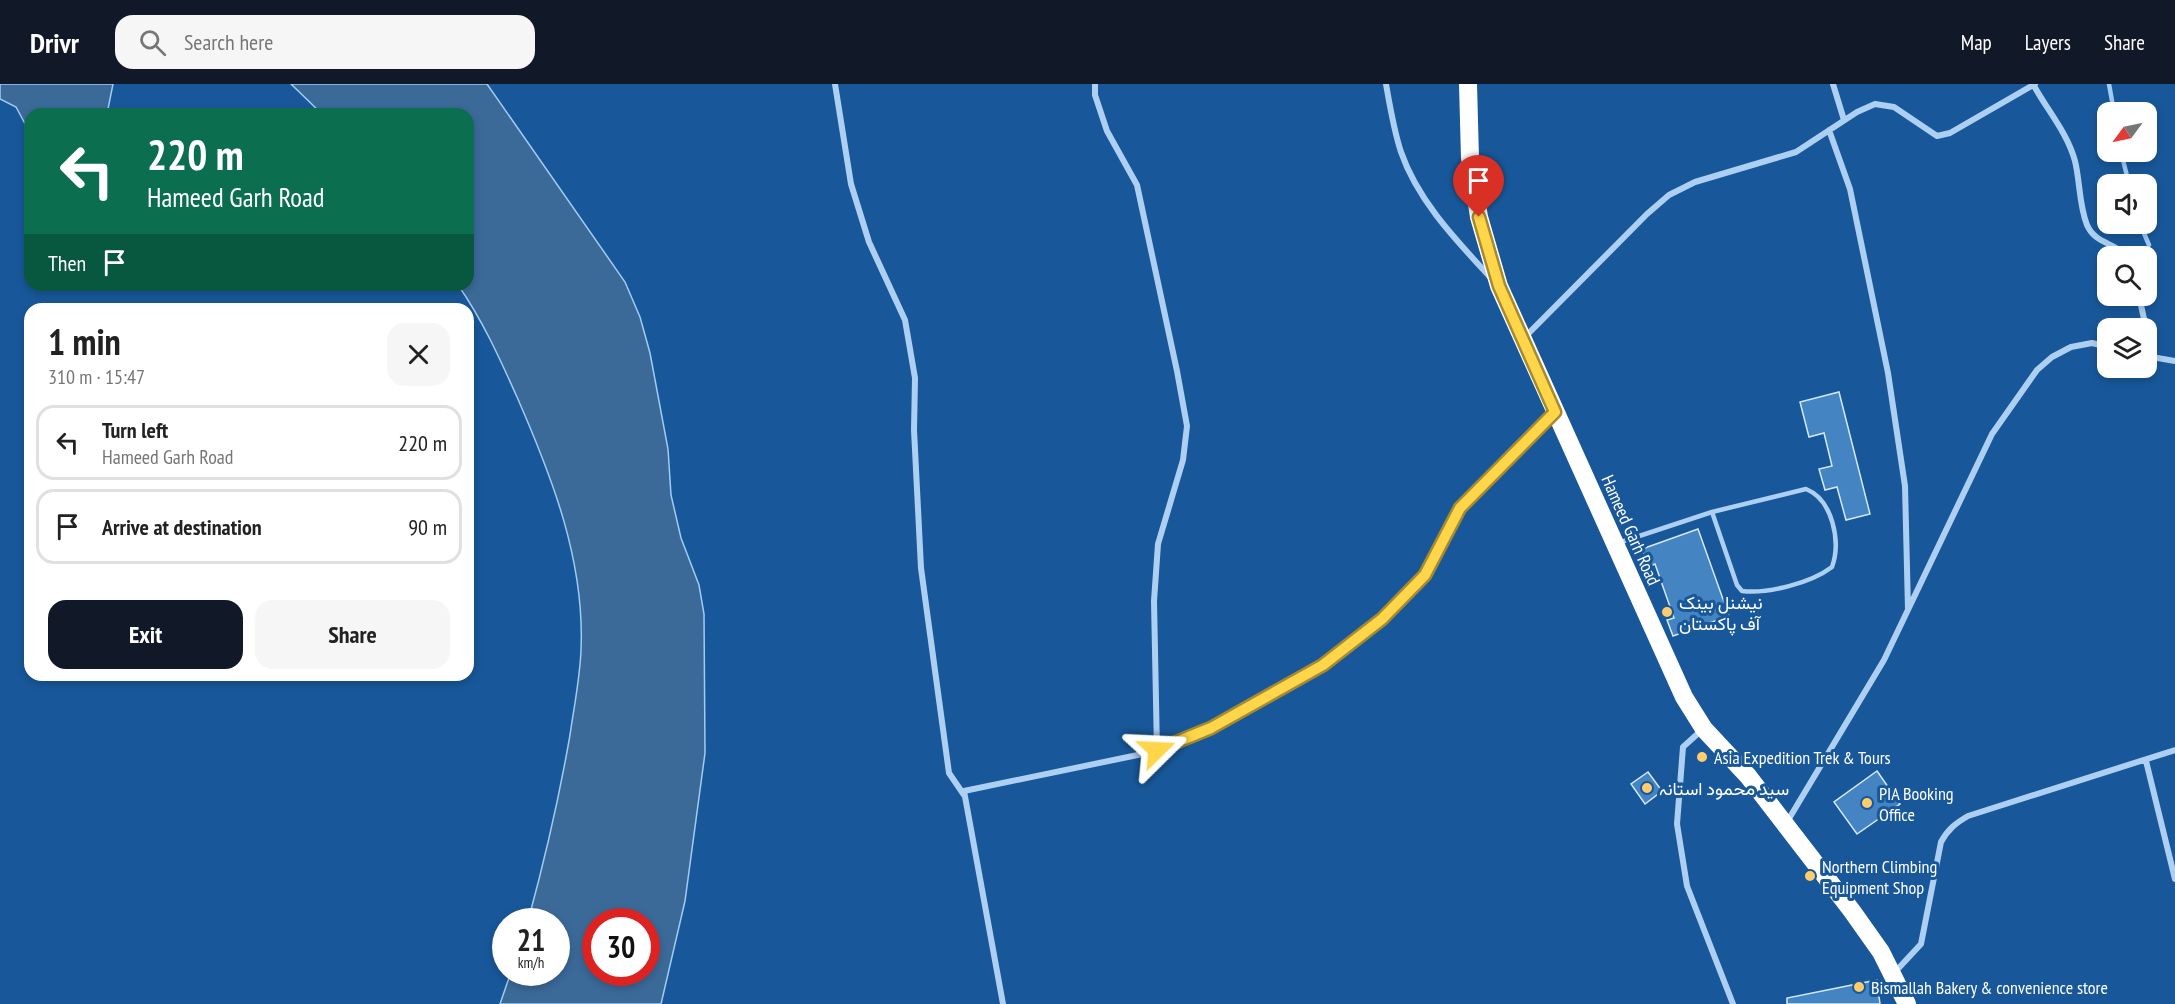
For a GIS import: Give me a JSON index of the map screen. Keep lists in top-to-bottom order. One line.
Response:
{"streets":{"highway":["Hameed Garh Road"]},"places":["نیشنل بینک آف پاکستان","Asia Expedition Trek & Tours","سید محمود استانہ","PIA Booking Office","Northern Climbing Equipment Shop","Bismallah Bakery & convenience store"],"north":"bottom left","page":{"header":"Drivr","search":"Search here","nav":["Map","Layers","Share"],"turn":["220 m","Hameed Garh Road"],"then":"Then","heading":["1 min","310 m · 15:47"],"list":[{"name":"Turn left","note":"Hameed Garh Road","value":"220 m"},{"name":"Arrive at destination","value":"90 m"}],"buttons":["Exit","Share"],"speed":"21 km/h","limit":"30"}}
